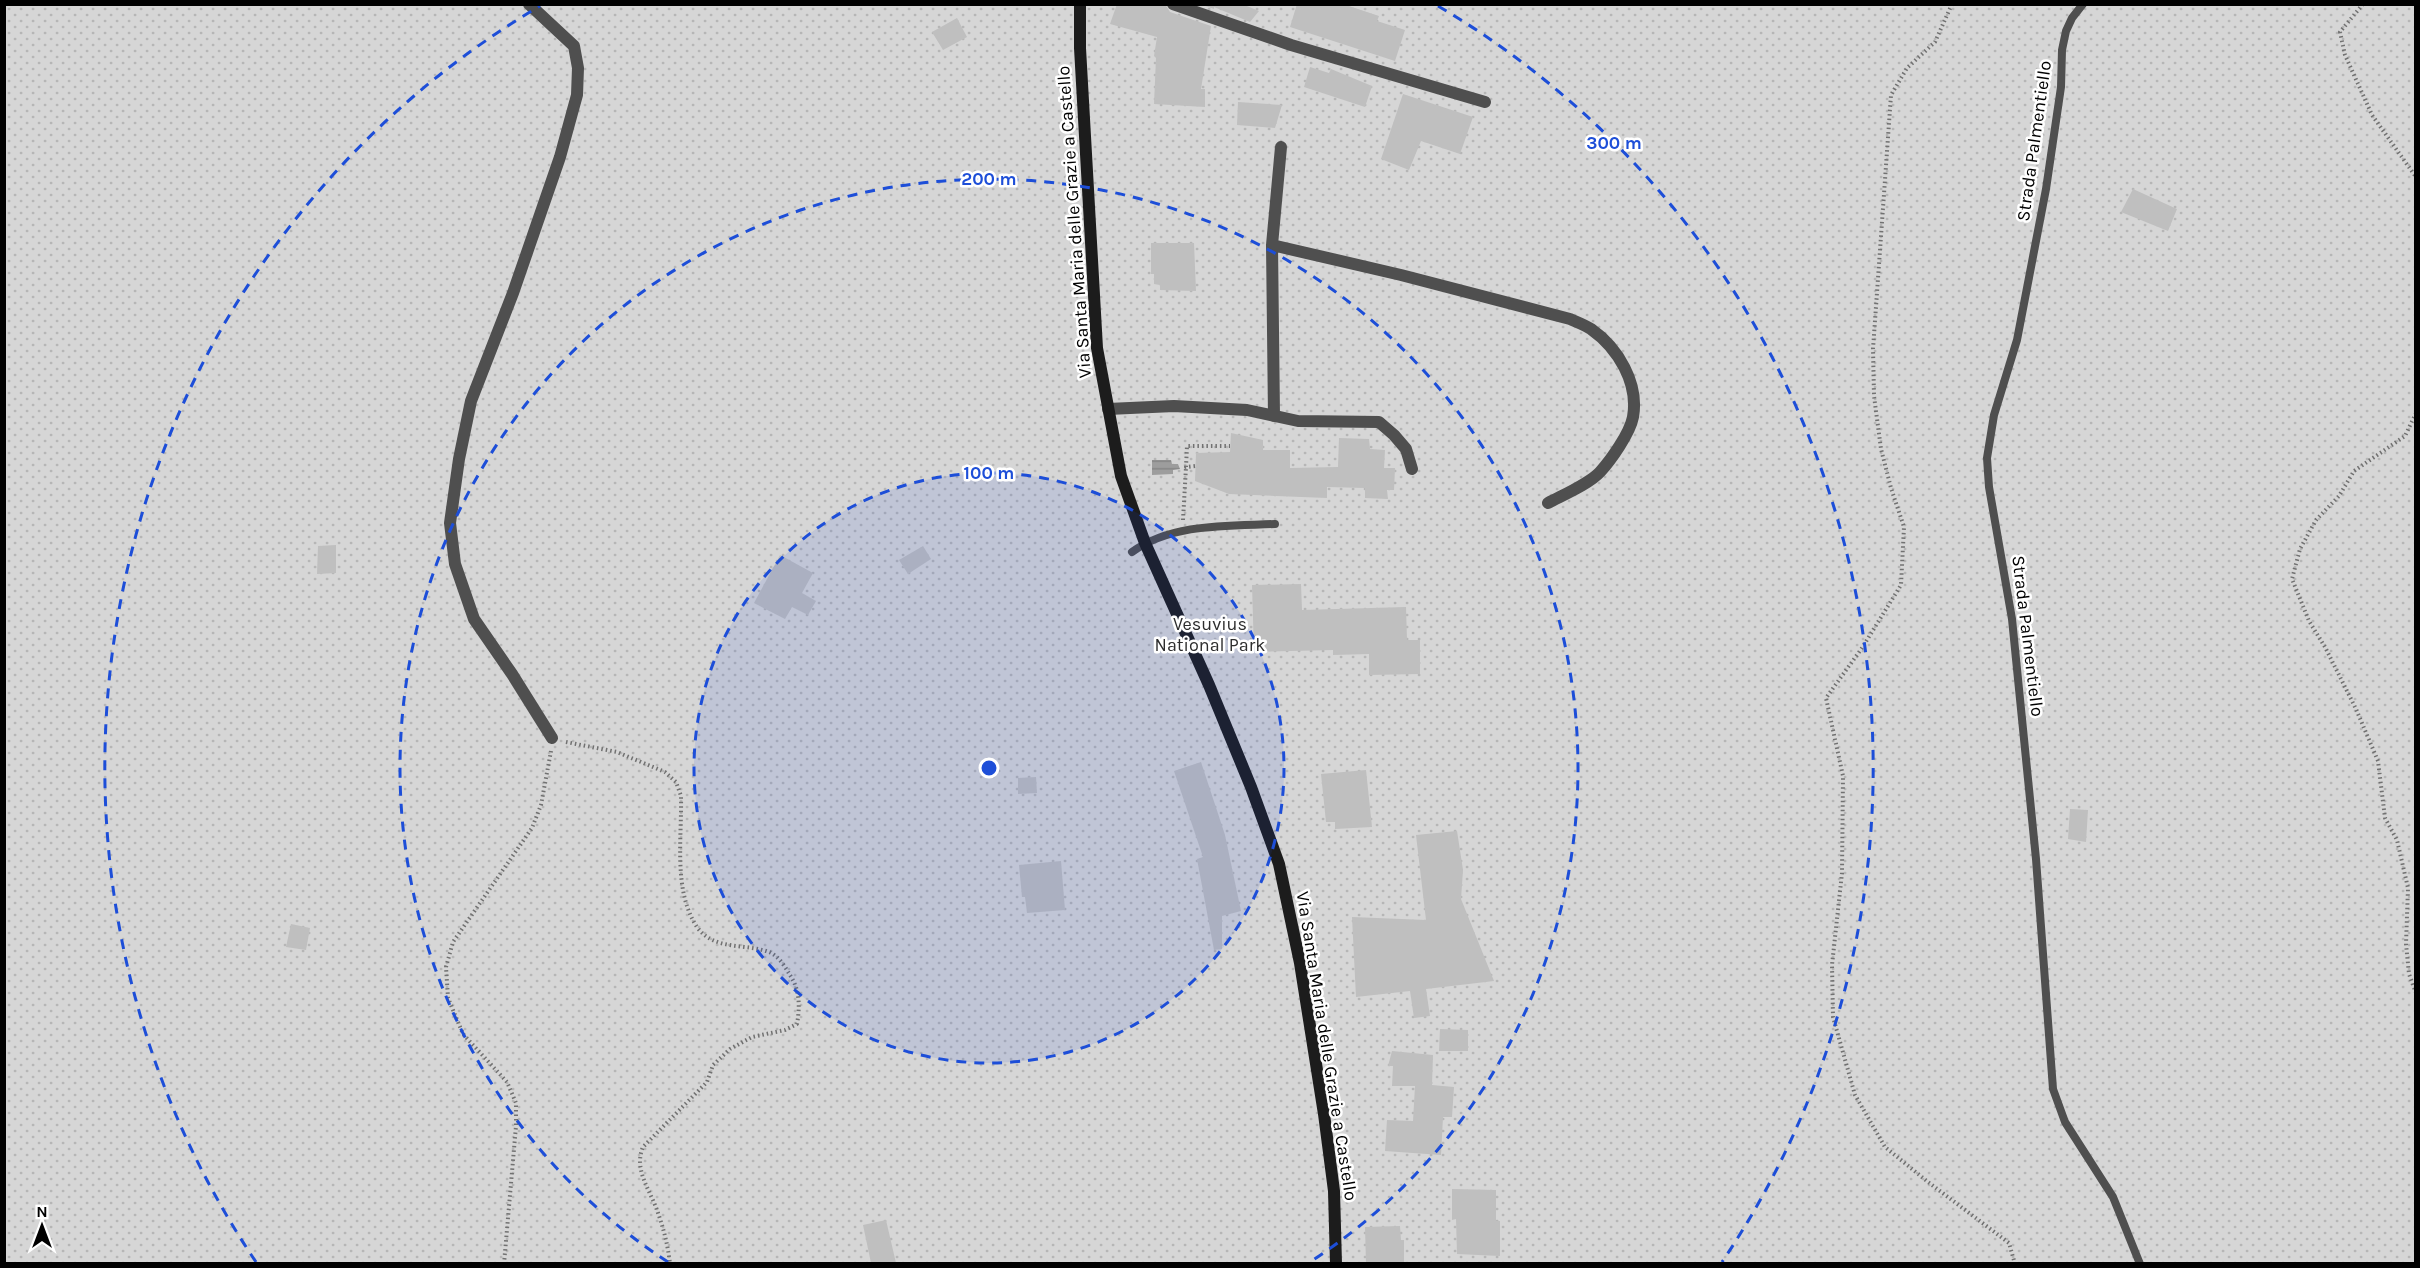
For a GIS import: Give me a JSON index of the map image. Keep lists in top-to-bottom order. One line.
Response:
{"streets":{"street":["Via Santa Maria delle Grazie a Castello"],"lane":["Strada Palmentiello"]},"parks":["Vesuvius National Park"],"north":"top","rings":["300 m","200 m","100 m"]}
